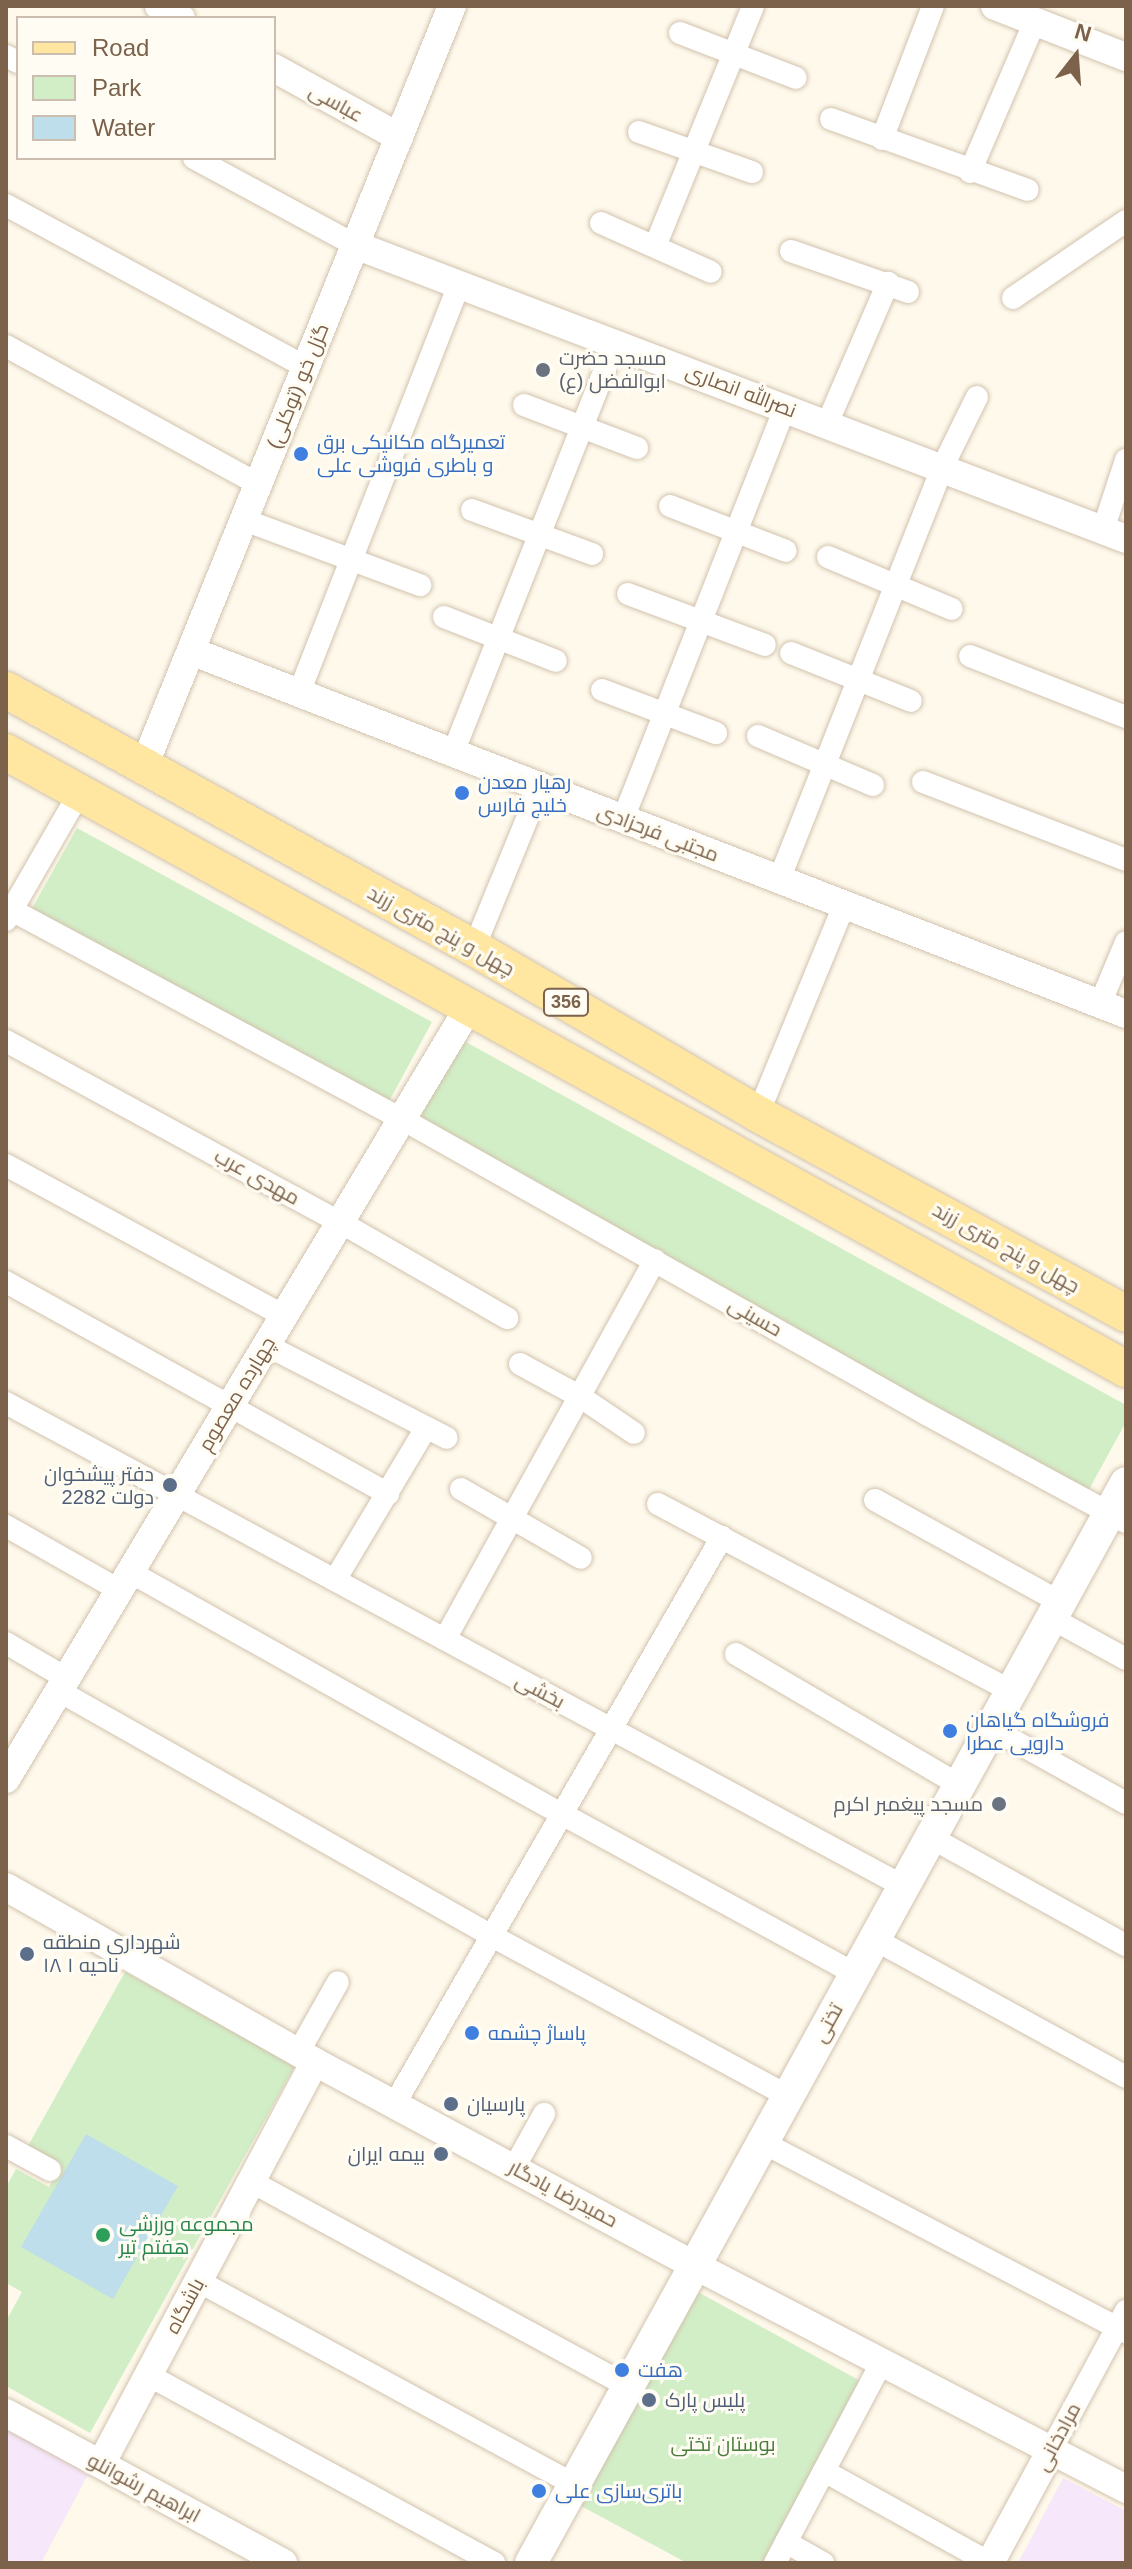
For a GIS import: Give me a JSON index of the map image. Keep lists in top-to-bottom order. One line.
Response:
{"streets":{"main road":["چهل و پنج متری زرند","356","تختی"],"street":["عباسی","گزل خو (توکلی)","نصرالله انصاری","مجتبی فرحزادی","مهدی عرب","حسینی","چهارده معصوم","بخشی","حمیدرضا یادگار","باشگاه","مرادخانی","ابراهیم رشوانلو"]},"crossings":[["عباسی","گزل خو (توکلی)"],["گزل خو (توکلی)","نصرالله انصاری"],["گزل خو (توکلی)","مجتبی فرحزادی"],["گزل خو (توکلی)","چهل و پنج متری زرند"],["356","چهارده معصوم"],["مهدی عرب","چهارده معصوم"],["حسینی","چهارده معصوم"],["حسینی","تختی"],["چهارده معصوم","بخشی"],["بخشی","تختی"],["تختی","حمیدرضا یادگار"],["حمیدرضا یادگار","باشگاه"],["حمیدرضا یادگار","مرادخانی"],["باشگاه","ابراهیم رشوانلو"]],"parks":["بوستان تختی"],"places":["مسجد حضرت ابوالفضل (ع)","تعمیرگاه مکانیکی برق و باطری فروشی علی","رهیار معدن خلیج فارس","دفتر پیشخوان دولت 2282","فروشگاه گیاهان دارویی عطرا","مسجد پیغمبر اکرم","شهرداری منطقه ۱۸ ناحیه ۱","پاساژ چشمه","پارسیان","بیمه ایران","مجموعه ورزشی هفتم تیر","هفت","پلیس پارک","باتری‌سازی علی"],"legend":["Road","Park","Water"],"north":"top"}
